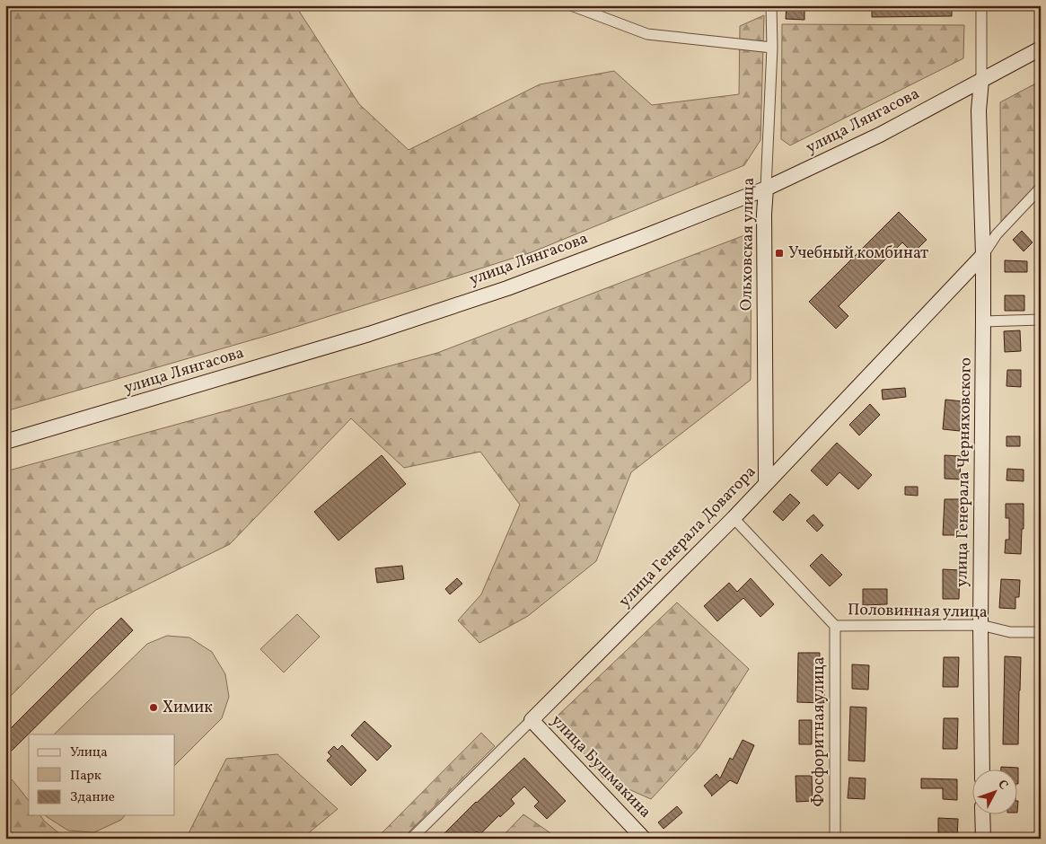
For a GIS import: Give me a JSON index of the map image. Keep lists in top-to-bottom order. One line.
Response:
{"streets":{"street":["улица Лянгасова","Ольховская улица","улица Генерала Черняховского","улица Генерала Доватора","Половинная улица","Фосфоритная улица","улица Бушмакина"]},"crossings":[["улица Лянгасова","Ольховская улица"],["улица Лянгасова","улица Генерала Черняховского"],["Ольховская улица","улица Генерала Доватора"],["улица Генерала Черняховского","улица Генерала Доватора"],["улица Генерала Черняховского","Половинная улица"],["улица Генерала Доватора","Половинная улица"],["улица Генерала Доватора","улица Бушмакина"],["Половинная улица","Фосфоритная улица"]],"places":{"transit":["Учебный комбинат"],"other":["Химик"]},"legend":["Улица","Парк","Здание"],"north":"top right"}
